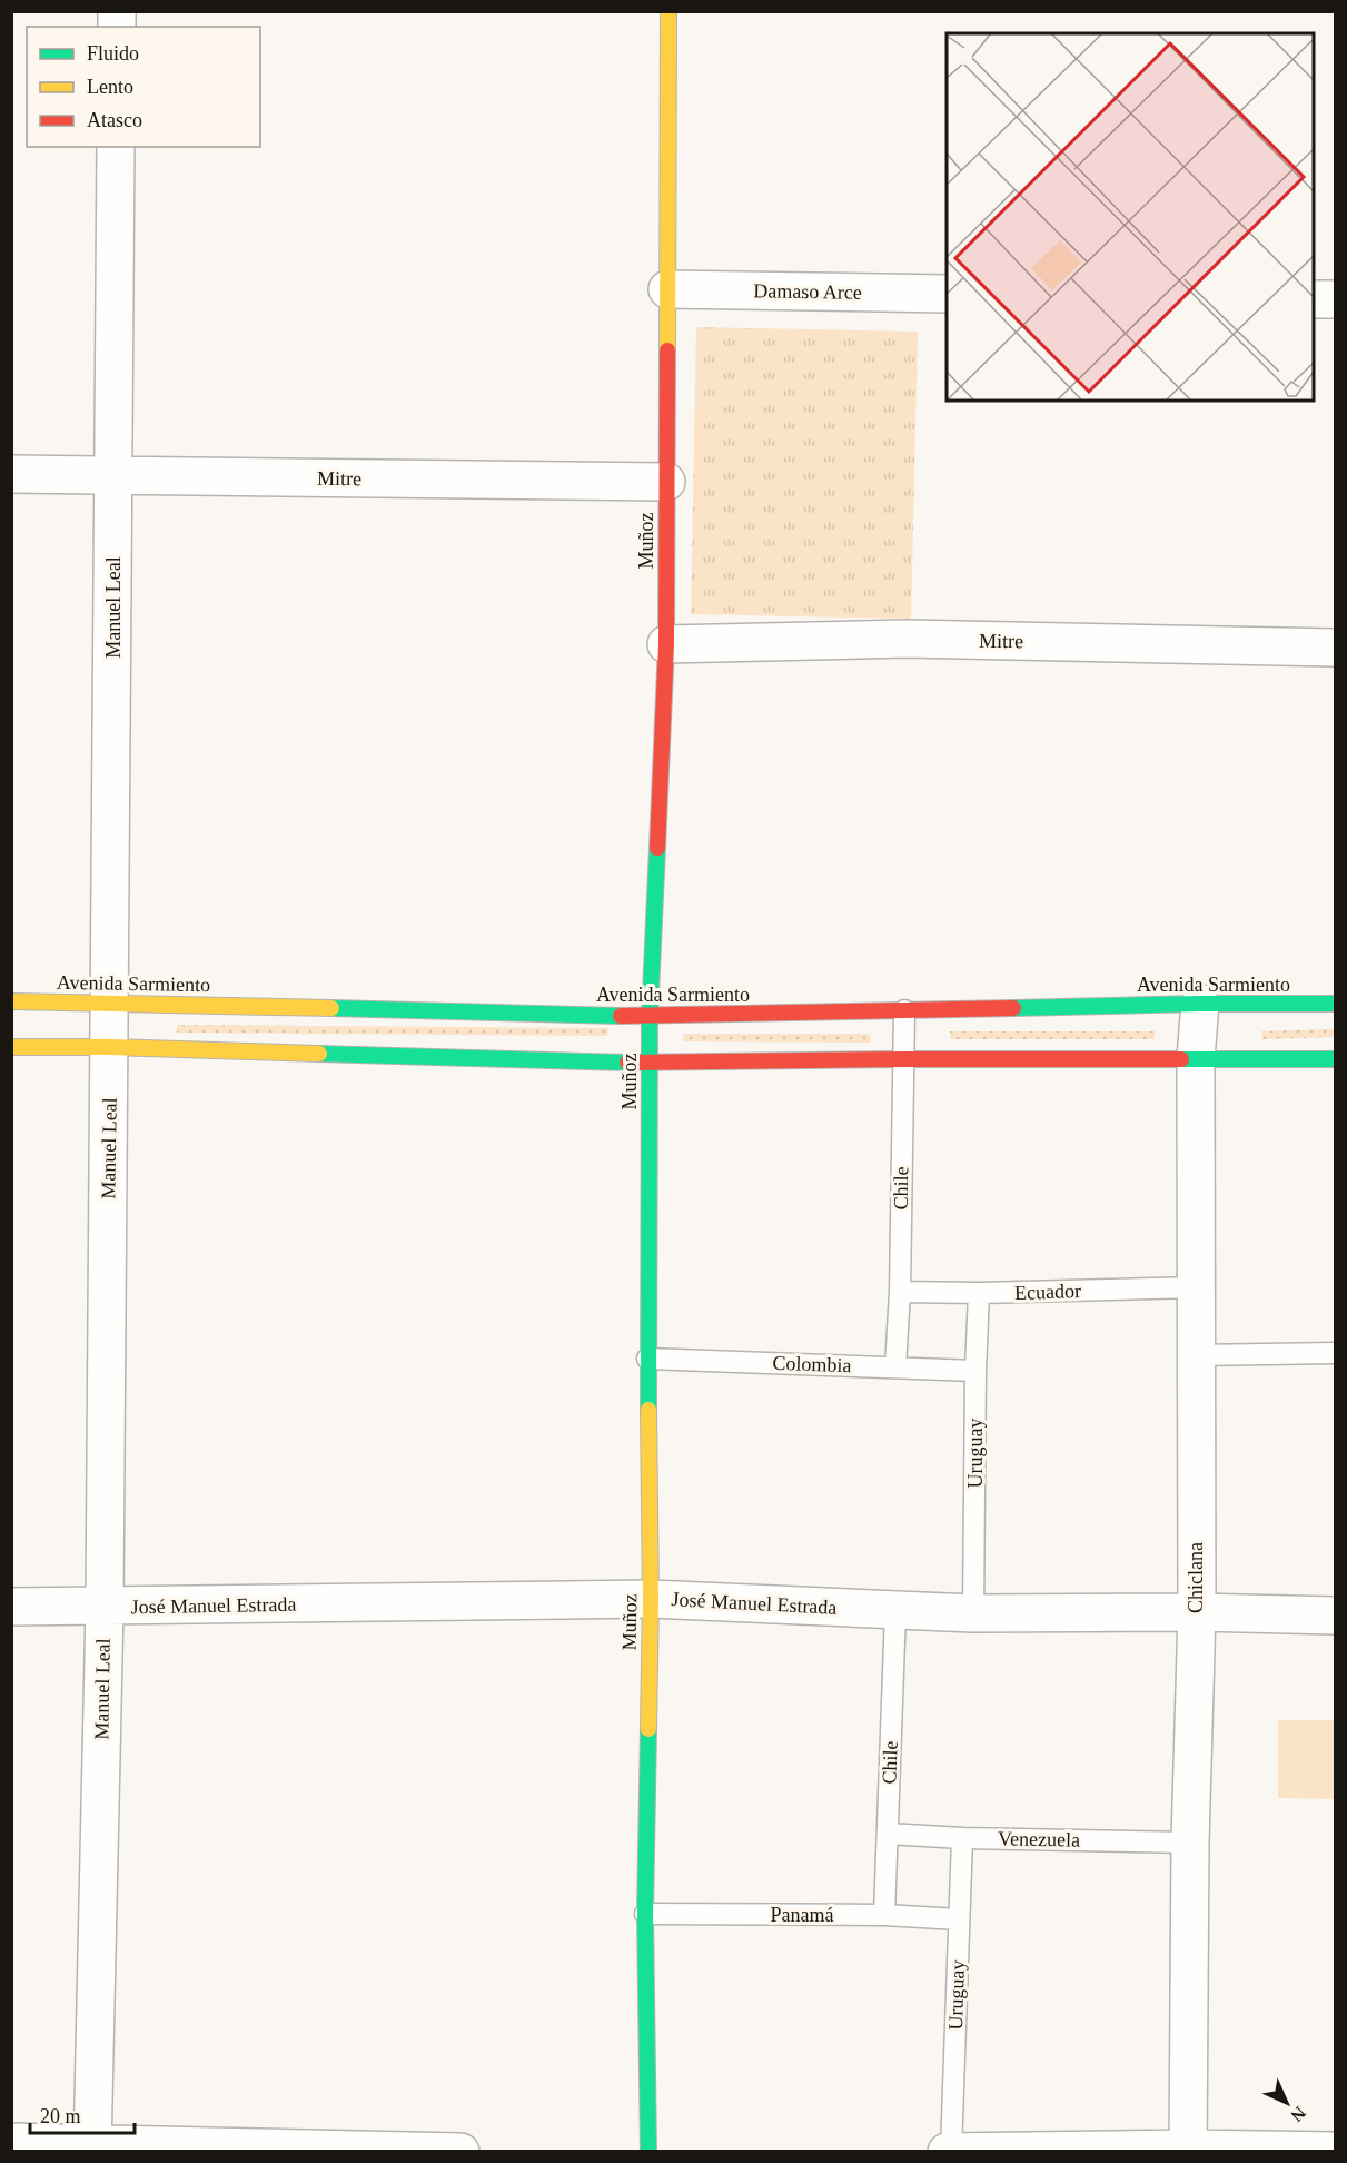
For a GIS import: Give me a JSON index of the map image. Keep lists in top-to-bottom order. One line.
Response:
{"streets":{"main road":["Muñoz","Avenida Sarmiento"],"street":["Damaso Arce","Mitre","Manuel Leal","Chiclana","José Manuel Estrada"],"lane":["Chile","Ecuador","Colombia","Uruguay","Venezuela","Panamá"]},"crossings":[["Damaso Arce","Muñoz"],["Mitre","Muñoz"],["Mitre","Manuel Leal"],["Muñoz","Avenida Sarmiento"],["Muñoz","Colombia"],["Muñoz","José Manuel Estrada"],["Muñoz","Panamá"],["Manuel Leal","Avenida Sarmiento"],["Manuel Leal","José Manuel Estrada"],["Avenida Sarmiento","Chile"],["Avenida Sarmiento","Chiclana"],["Chile","Ecuador"],["Chile","Colombia"],["Chile","José Manuel Estrada"],["Chile","Venezuela"],["Chile","Panamá"],["Ecuador","Uruguay"],["Ecuador","Chiclana"],["Colombia","Uruguay"],["Uruguay","José Manuel Estrada"],["Uruguay","Venezuela"],["Uruguay","Panamá"],["Chiclana","José Manuel Estrada"],["Chiclana","Venezuela"]],"legend":["Fluido","Lento","Atasco"],"scale_bar":"20 m","north":"bottom right"}
